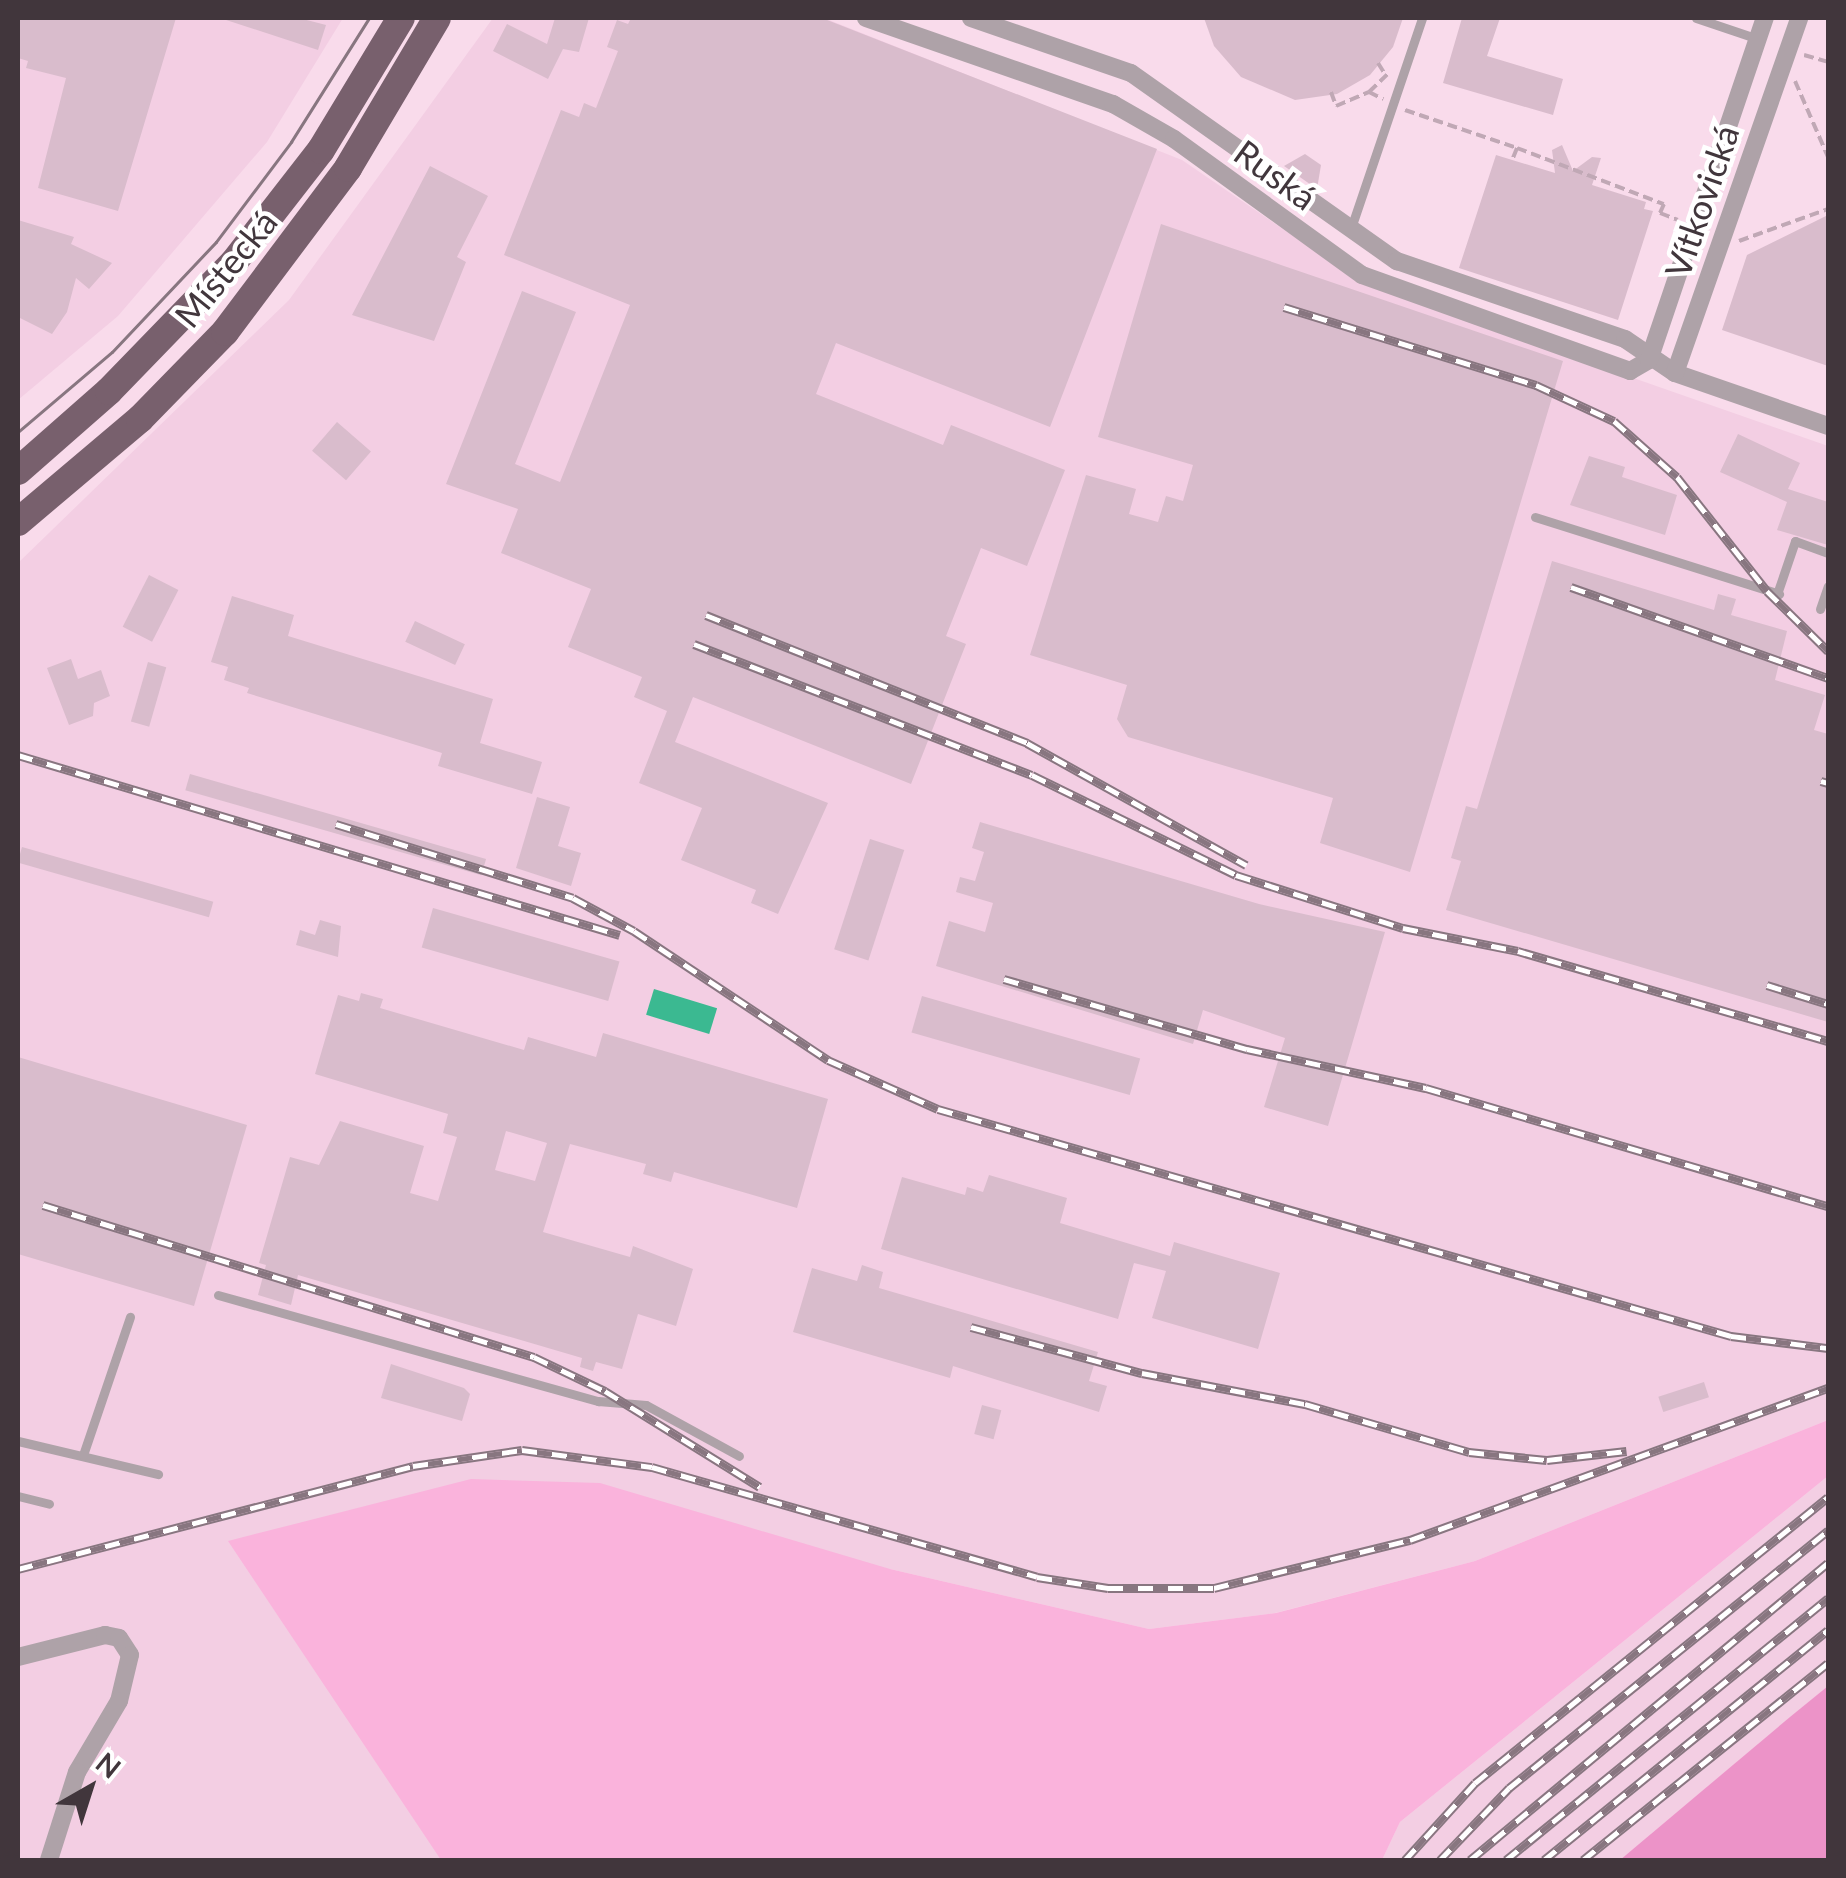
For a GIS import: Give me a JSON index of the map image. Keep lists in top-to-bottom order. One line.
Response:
{"streets":{"highway":["Místecká"],"street":["Ruská","Vítkovická"]},"crossings":[["Ruská","Vítkovická"]],"north":"top right"}
